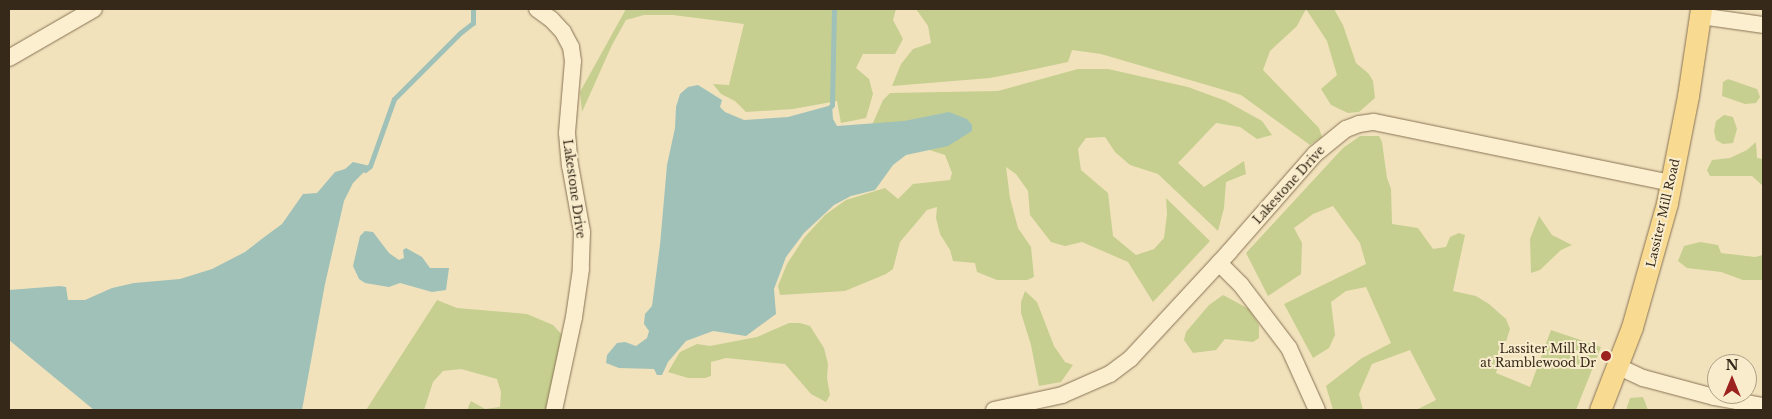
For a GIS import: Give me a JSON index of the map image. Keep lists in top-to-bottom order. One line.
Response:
{"streets":{"main road":["Lassiter Mill Road"],"street":["Lakestone Drive"]},"crossings":[["Lakestone Drive","Lassiter Mill Road"]],"places":["Lassiter Mill Rd at Ramblewood Dr"],"north":"top"}
